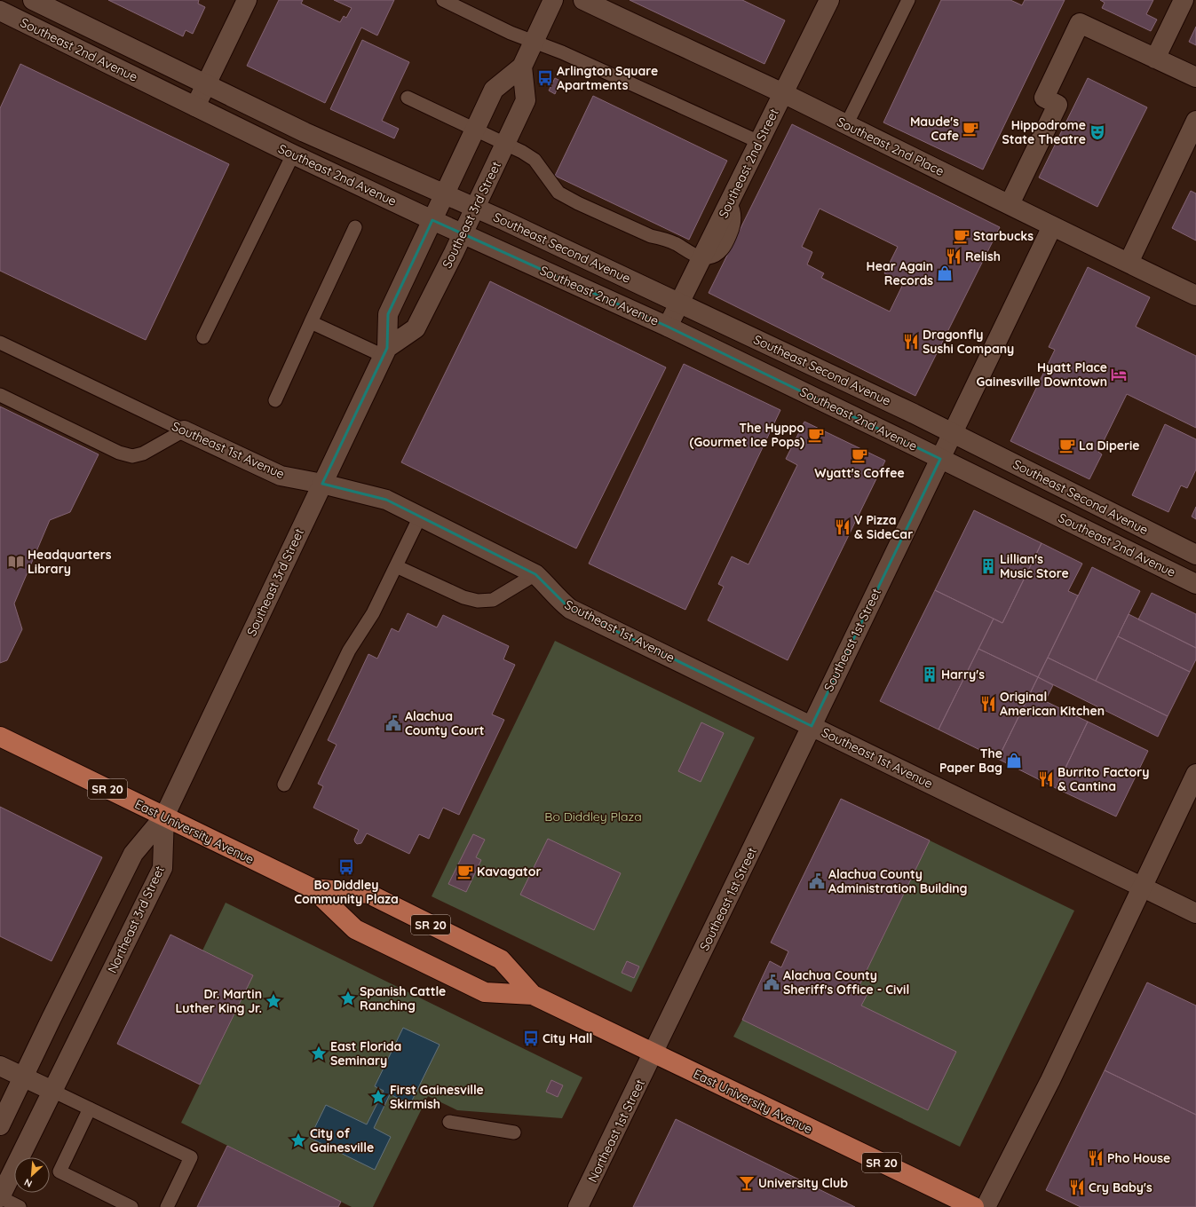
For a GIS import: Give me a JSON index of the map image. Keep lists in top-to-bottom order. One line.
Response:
{"streets":{"main road":["SR 20","East University Avenue"],"street":["Southeast 2nd Avenue","Southeast 2nd Place","Southeast 2nd Street","Southeast 3rd Street","Southeast Second Avenue","Southeast 1st Avenue","Southeast 1st Street","Northeast 3rd Street","Northeast 1st Street"]},"crossings":[["Southeast 2nd Avenue","Southeast 2nd Street"],["Southeast 2nd Avenue","Southeast 3rd Street"],["Southeast 2nd Avenue","Southeast Second Avenue"],["Southeast 2nd Avenue","Southeast 1st Street"],["Southeast 2nd Place","Southeast 2nd Street"],["Southeast 2nd Place","Southeast 1st Street"],["Southeast 2nd Street","Southeast Second Avenue"],["Southeast 3rd Street","Southeast Second Avenue"],["Southeast 3rd Street","Southeast 1st Avenue"],["Southeast 3rd Street","East University Avenue"],["Southeast 3rd Street","Northeast 3rd Street"],["Southeast Second Avenue","Southeast 1st Street"],["Southeast 1st Avenue","Southeast 1st Street"],["Southeast 1st Street","East University Avenue"],["Southeast 1st Street","Northeast 1st Street"],["East University Avenue","Northeast 3rd Street"],["East University Avenue","Northeast 1st Street"]],"parks":["Bo Diddley Plaza"],"places":{"bus stop":["Arlington Square Apartments","Bo Diddley Community Plaza","City Hall"],"cafe":["Maude's Cafe","Starbucks","The Hyppo (Gourmet Ice Pops)","La Diperie","Wyatt's Coffee","Kavagator"],"theatre":["Hippodrome State Theatre"],"restaurant":["Relish","Dragonfly Sushi Company","V Pizza & SideCar","Original American Kitchen","Burrito Factory & Cantina","Pho House","Cry Baby's"],"shop":["Hear Again Records","The Paper Bag"],"hotel":["Hyatt Place Gainesville Downtown"],"library":["Headquarters Library"],"building":["Lillian's Music Store","Harry's"],"public building":["Alachua County Court","Alachua County Administration Building","Alachua County Sheriff's Office - Civil"],"place":["Spanish Cattle Ranching","Dr. Martin Luther King Jr.","East Florida Seminary","First Gainesville Skirmish","City of Gainesville"],"bar":["University Club"]},"north":"bottom left"}
